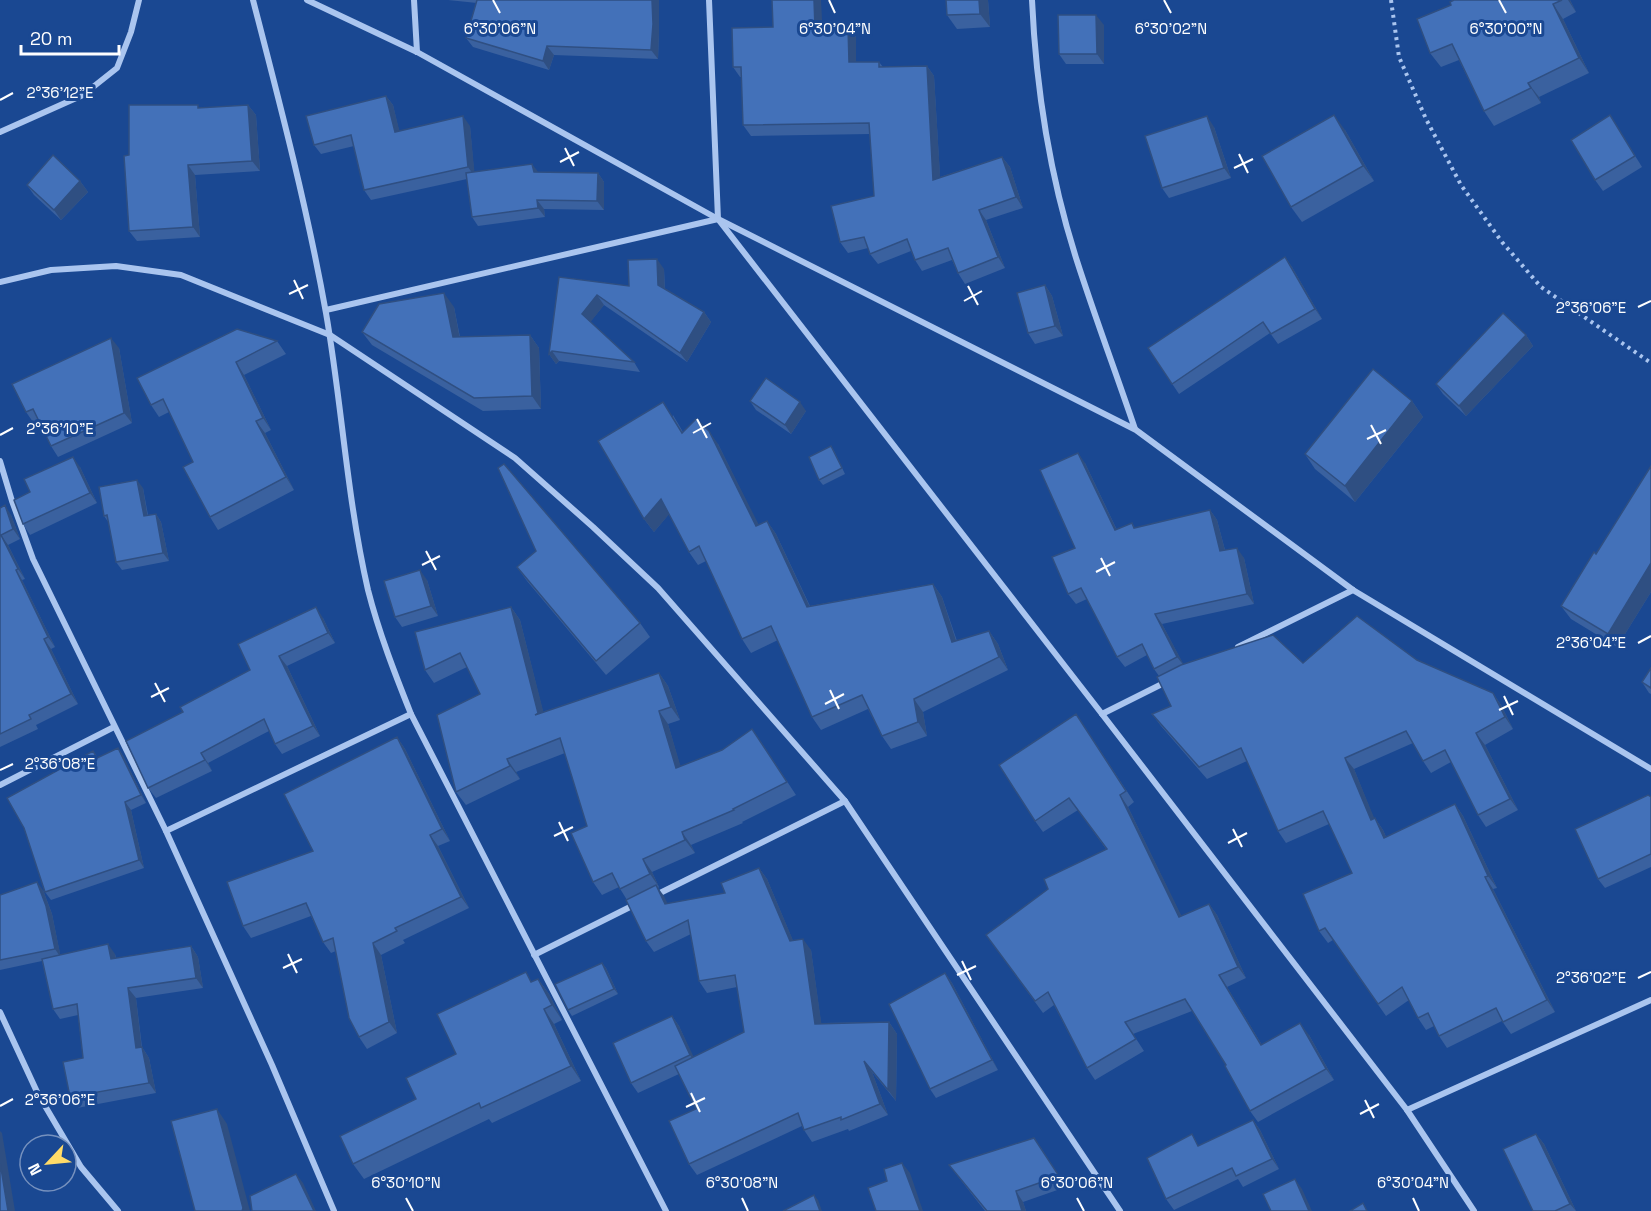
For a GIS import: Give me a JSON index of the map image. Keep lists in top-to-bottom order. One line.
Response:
{"scale_bar":"20 m","north":"bottom left","coordinates":["6°30'04\"N","6°30'02\"N","6°30'00\"N","6°30'06\"N","2°36'12\"E","2°36'06\"E","2°36'10\"E","2°36'04\"E","2°36'08\"E","2°36'02\"E","6°30'10\"N","6°30'08\"N"]}
